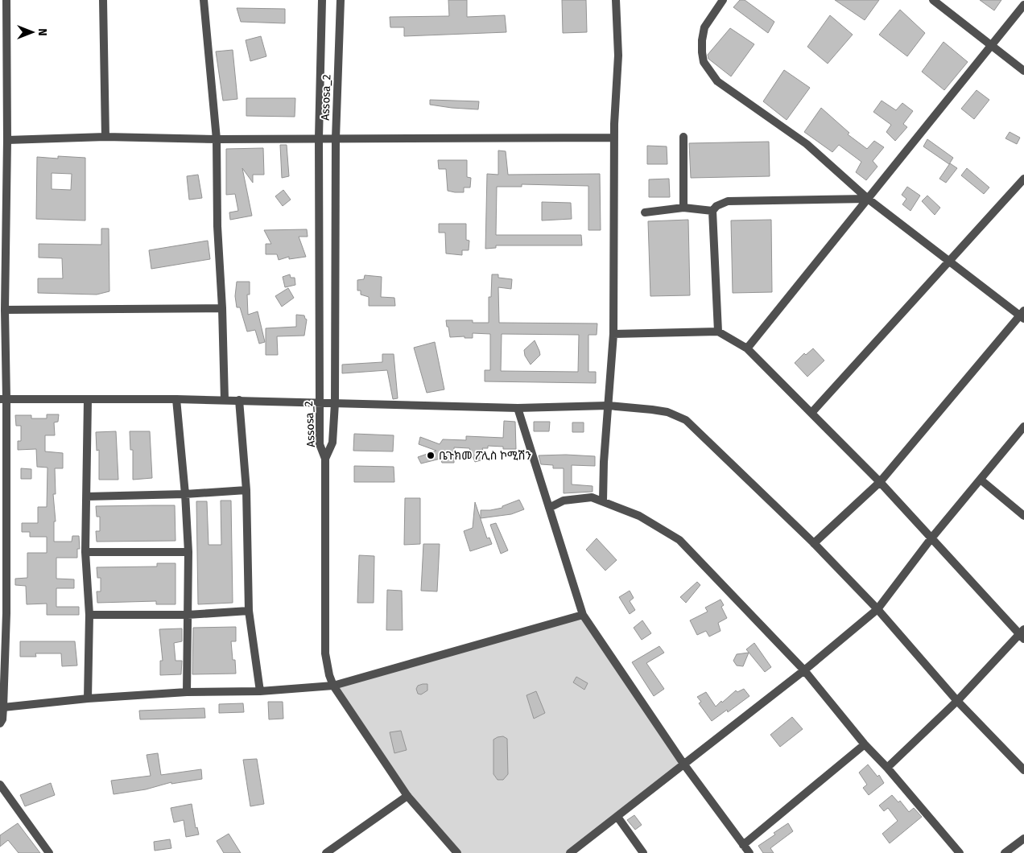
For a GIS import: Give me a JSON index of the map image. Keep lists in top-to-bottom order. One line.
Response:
{"streets":{"street":["Assosa_2"]},"places":["ቤጉክመ ፖሊስ ኮሚሽን"],"north":"right"}
